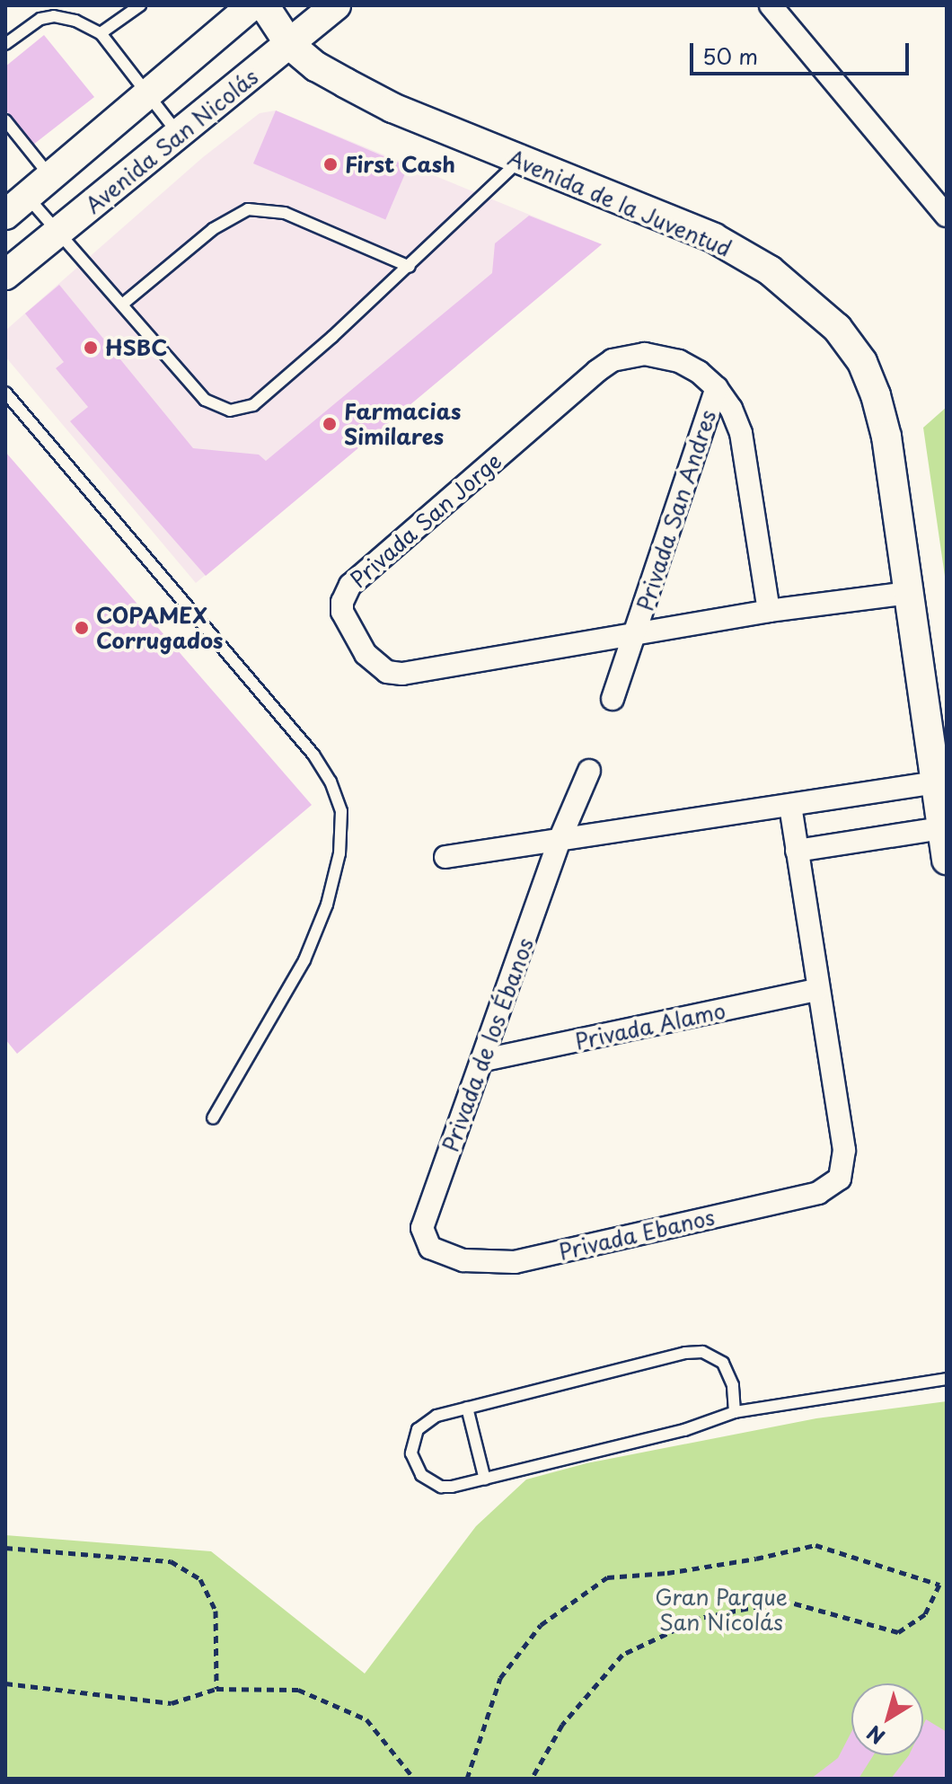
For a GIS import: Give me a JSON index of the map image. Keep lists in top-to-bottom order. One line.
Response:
{"streets":{"street":["Avenida San Nicolás","Avenida de la Juventud","Privada San Andres","Privada San Jorge","Privada Alamo","Privada de los Ébanos","Privada Ebanos"]},"crossings":[["Avenida San Nicolás","Avenida de la Juventud"],["Avenida de la Juventud","Privada San Jorge"],["Privada San Andres","Privada San Jorge"],["Privada Alamo","Privada de los Ébanos"],["Privada Alamo","Privada Ebanos"],["Privada de los Ébanos","Privada Ebanos"]],"parks":["Gran Parque San Nicolás"],"places":["First Cash","HSBC","Farmacias Similares","COPAMEX Corrugados"],"scale_bar":"50 m","north":"bottom left"}
